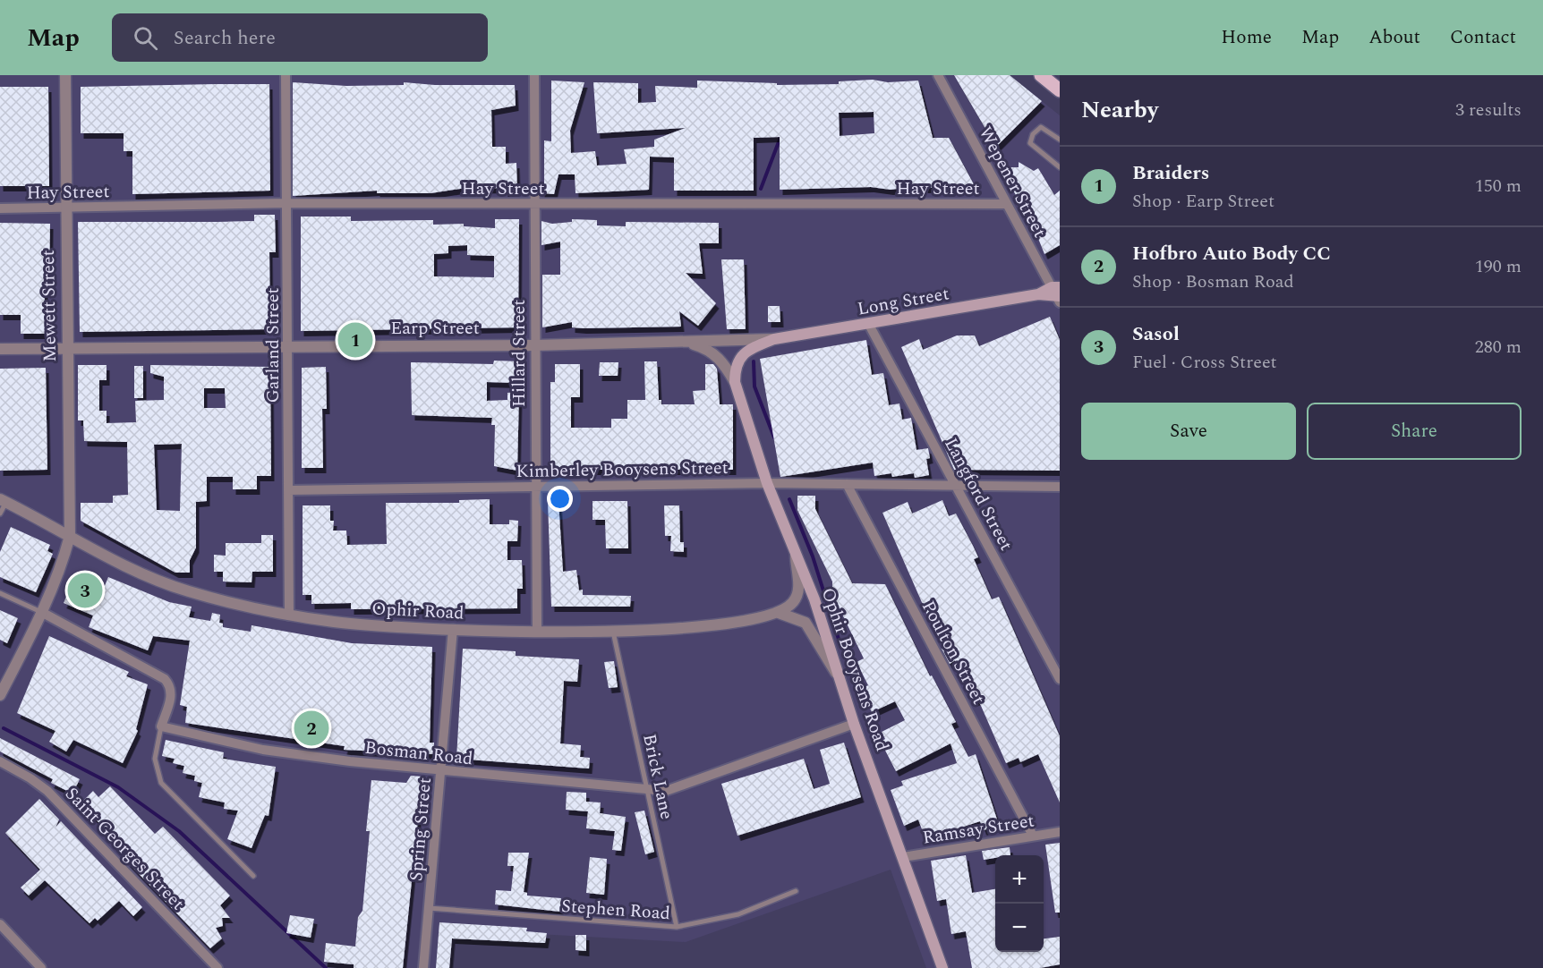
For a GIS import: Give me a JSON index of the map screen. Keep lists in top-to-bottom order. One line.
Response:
{"streets":{"main road":["Long Street","Ophir Booysens Road"],"street":["Wepener Street","Hay Street","Mewett Street","Earp Street","Garland Street","Hillard Street","Kimberley Booysens Street","Langford Street","Ophir Road","Poulton Street","Bosman Road","Ramsay Street","Spring Street","Saint Georges Street"],"lane":["Brick Lane","Stephen Road"]},"crossings":[["Wepener Street","Hay Street"],["Wepener Street","Long Street"],["Hay Street","Mewett Street"],["Hay Street","Garland Street"],["Hay Street","Hillard Street"],["Long Street","Earp Street"],["Long Street","Langford Street"],["Long Street","Ophir Booysens Road"],["Mewett Street","Earp Street"],["Mewett Street","Ophir Road"],["Earp Street","Garland Street"],["Earp Street","Hillard Street"],["Garland Street","Kimberley Booysens Street"],["Garland Street","Ophir Road"],["Hillard Street","Kimberley Booysens Street"],["Hillard Street","Ophir Road"],["Kimberley Booysens Street","Langford Street"],["Kimberley Booysens Street","Poulton Street"],["Kimberley Booysens Street","Ophir Booysens Road"],["Ophir Road","Brick Lane"],["Ophir Road","Spring Street"],["Poulton Street","Ramsay Street"],["Ophir Booysens Road","Bosman Road"],["Ophir Booysens Road","Ramsay Street"],["Bosman Road","Brick Lane"],["Bosman Road","Spring Street"],["Brick Lane","Stephen Road"],["Spring Street","Stephen Road"]],"page":{"header":"Map","search":"Search here","nav":["Home","Map","About","Contact"],"heading":["Nearby","3 results"],"list":[{"mark":"1","name":"Braiders","note":"Shop · Earp Street","value":"150 m"},{"mark":"2","name":"Hofbro Auto Body CC","note":"Shop · Bosman Road","value":"190 m"},{"mark":"3","name":"Sasol","note":"Fuel · Cross Street","value":"280 m"}],"pins":["1","3","2"],"buttons":["Save","Share"],"map_buttons":["+","−"]}}
